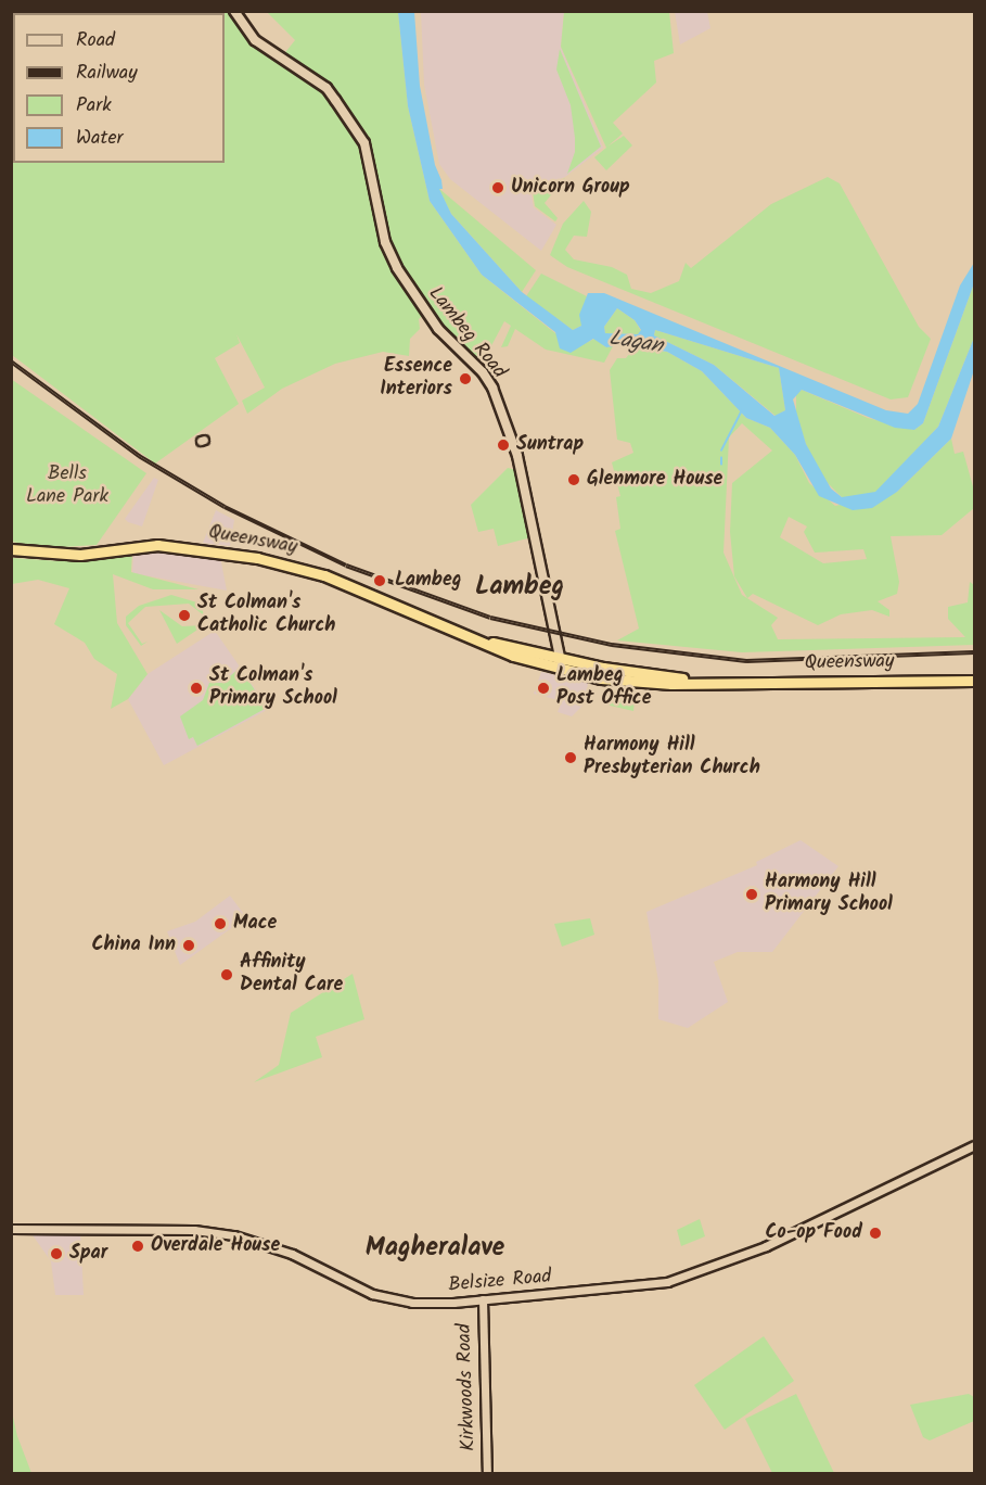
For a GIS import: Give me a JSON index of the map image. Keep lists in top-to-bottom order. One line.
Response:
{"streets":{"highway":["Queensway"],"main road":["Lambeg Road"],"street":["Belsize Road","Kirkwoods Road"]},"crossings":[["Lambeg Road","Queensway"],["Belsize Road","Kirkwoods Road"]],"districts":["Lambeg","Magheralave"],"water":["Lagan"],"parks":["Bells Lane Park"],"places":["Unicorn Group","Essence Interiors","Suntrap","Glenmore House","Lambeg","St Colman's Catholic Church","St Colman's Primary School","Lambeg Post Office","Harmony Hill Presbyterian Church","Harmony Hill Primary School","Mace","China Inn","Affinity Dental Care","Co-op Food","Overdale House","Spar"],"legend":["Road","Railway","Park","Water"]}
